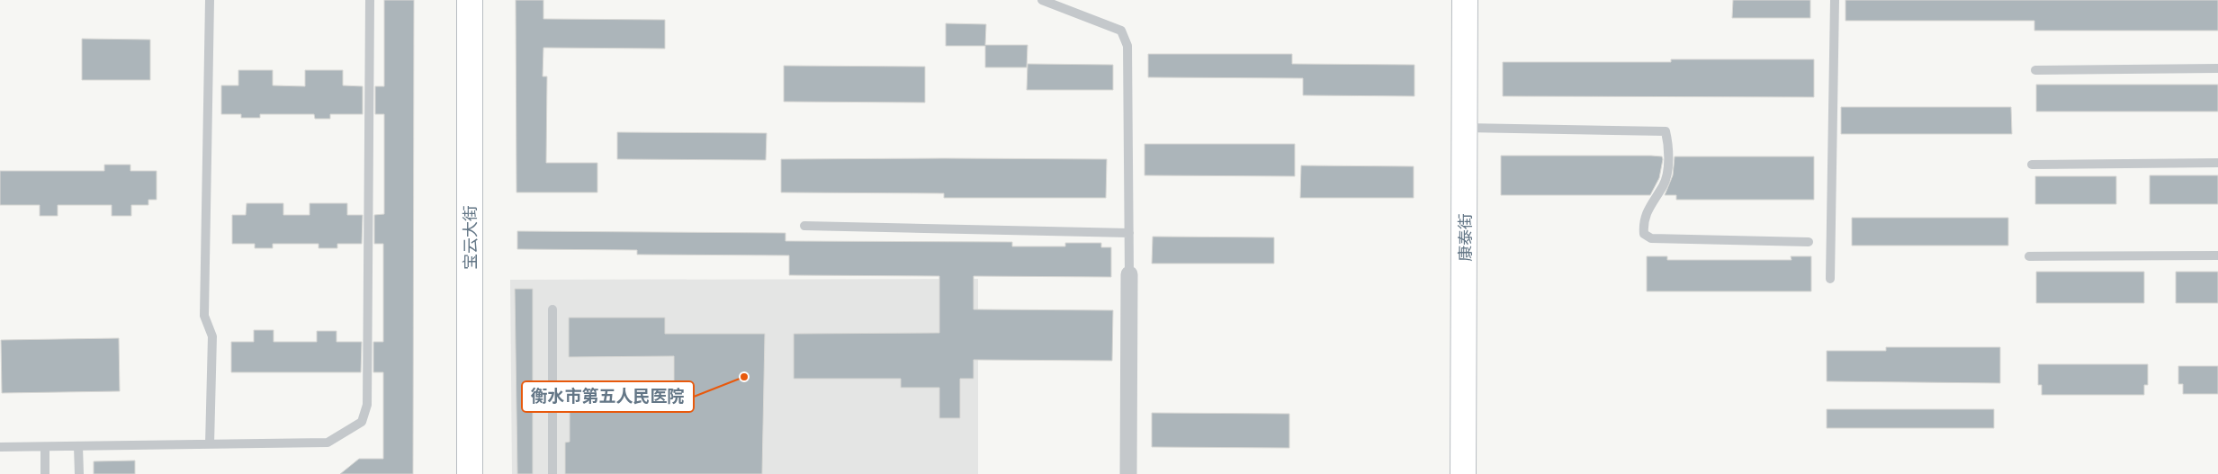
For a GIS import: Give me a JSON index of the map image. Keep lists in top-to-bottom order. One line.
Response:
{"streets":{"street":["宝云大街","康泰街"]},"places":["衡水市第五人民医院"]}
